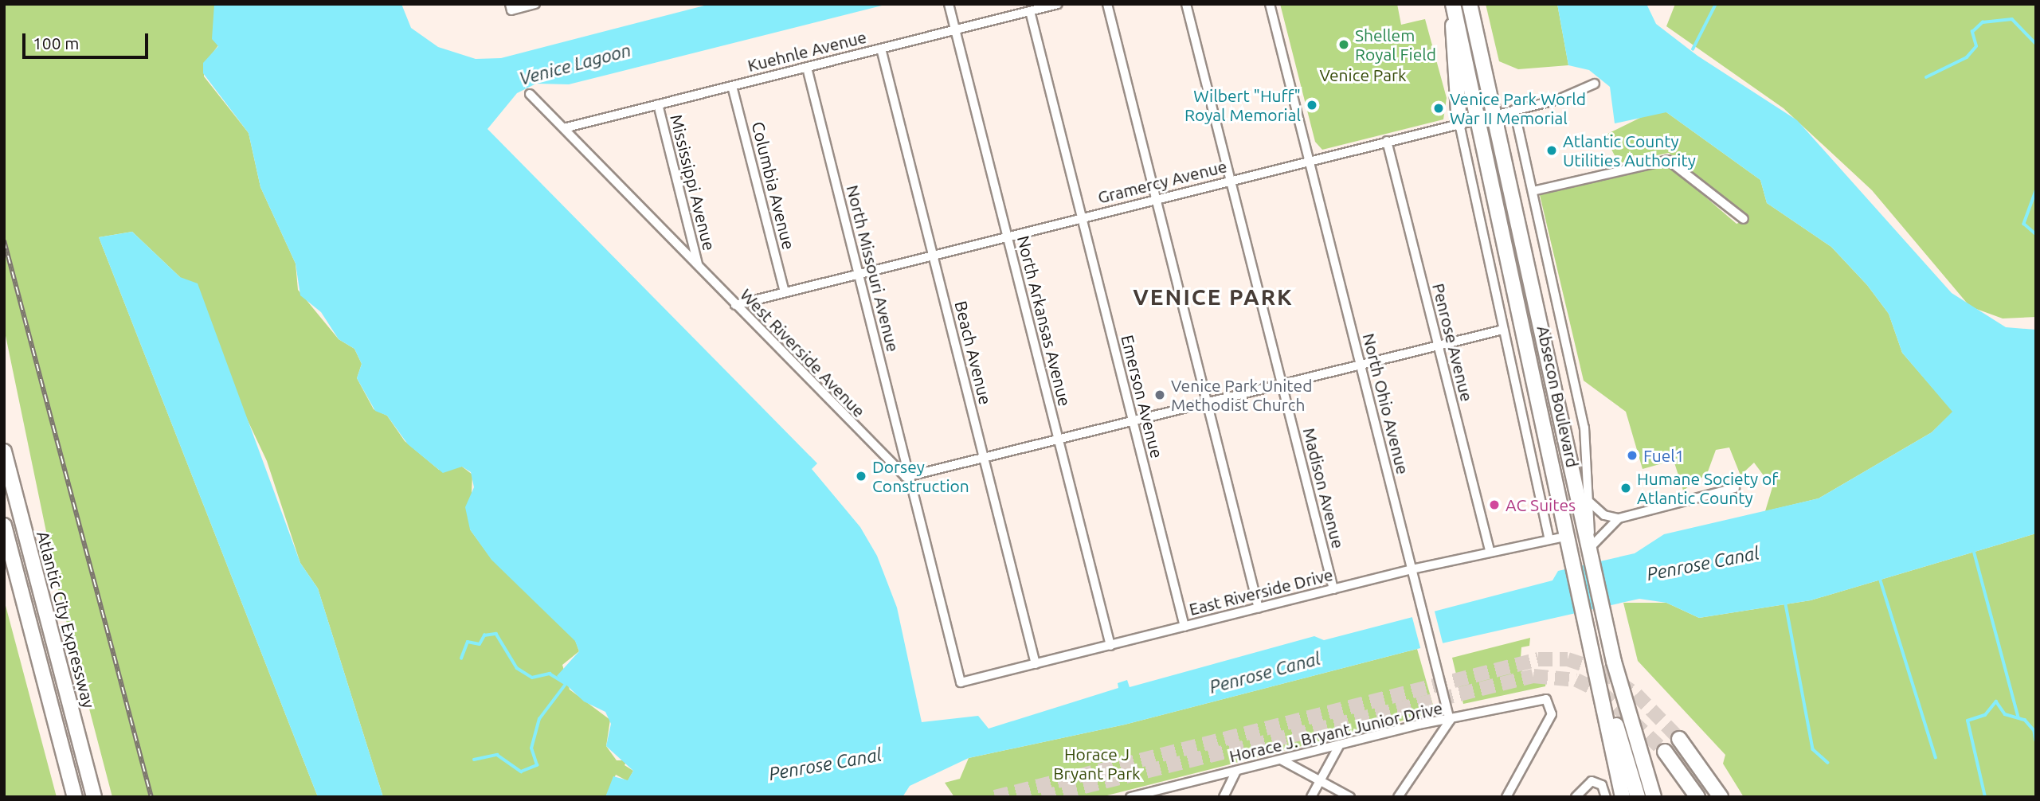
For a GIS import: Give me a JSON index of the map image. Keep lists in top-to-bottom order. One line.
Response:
{"streets":{"highway":["Absecon Boulevard","Atlantic City Expressway"],"street":["Kuehnle Avenue","Gramercy Avenue","Mississippi Avenue","Columbia Avenue","North Missouri Avenue","North Arkansas Avenue","Penrose Avenue","West Riverside Avenue","Beach Avenue","Emerson Avenue","North Ohio Avenue","Madison Avenue","East Riverside Drive","Horace J. Bryant Junior Drive"]},"crossings":[["Kuehnle Avenue","Mississippi Avenue"],["Kuehnle Avenue","Columbia Avenue"],["Kuehnle Avenue","North Missouri Avenue"],["Kuehnle Avenue","North Arkansas Avenue"],["Kuehnle Avenue","West Riverside Avenue"],["Kuehnle Avenue","Beach Avenue"],["Kuehnle Avenue","Emerson Avenue"],["Gramercy Avenue","Columbia Avenue"],["Gramercy Avenue","North Missouri Avenue"],["Gramercy Avenue","North Arkansas Avenue"],["Gramercy Avenue","Penrose Avenue"],["Gramercy Avenue","West Riverside Avenue"],["Gramercy Avenue","Beach Avenue"],["Gramercy Avenue","Emerson Avenue"],["Gramercy Avenue","Absecon Boulevard"],["Gramercy Avenue","North Ohio Avenue"],["Gramercy Avenue","Madison Avenue"],["Mississippi Avenue","West Riverside Avenue"],["North Missouri Avenue","West Riverside Avenue"],["North Missouri Avenue","East Riverside Drive"],["North Arkansas Avenue","East Riverside Drive"],["Penrose Avenue","East Riverside Drive"],["West Riverside Avenue","East Riverside Drive"],["Beach Avenue","East Riverside Drive"],["Emerson Avenue","East Riverside Drive"],["Absecon Boulevard","East Riverside Drive"],["North Ohio Avenue","East Riverside Drive"],["North Ohio Avenue","Horace J. Bryant Junior Drive"],["Madison Avenue","East Riverside Drive"]],"districts":["VENICE PARK"],"water":["Venice Lagoon","Penrose Canal"],"parks":["Venice Park","Horace J Bryant Park"],"places":["Shellem Royal Field","Wilbert \"Huff\" Royal Memorial","Venice Park World War II Memorial","Atlantic County Utilities Authority","Venice Park United Methodist Church","Fuel1","Dorsey Construction","Humane Society of Atlantic County","AC Suites"],"scale_bar":"100 m"}
